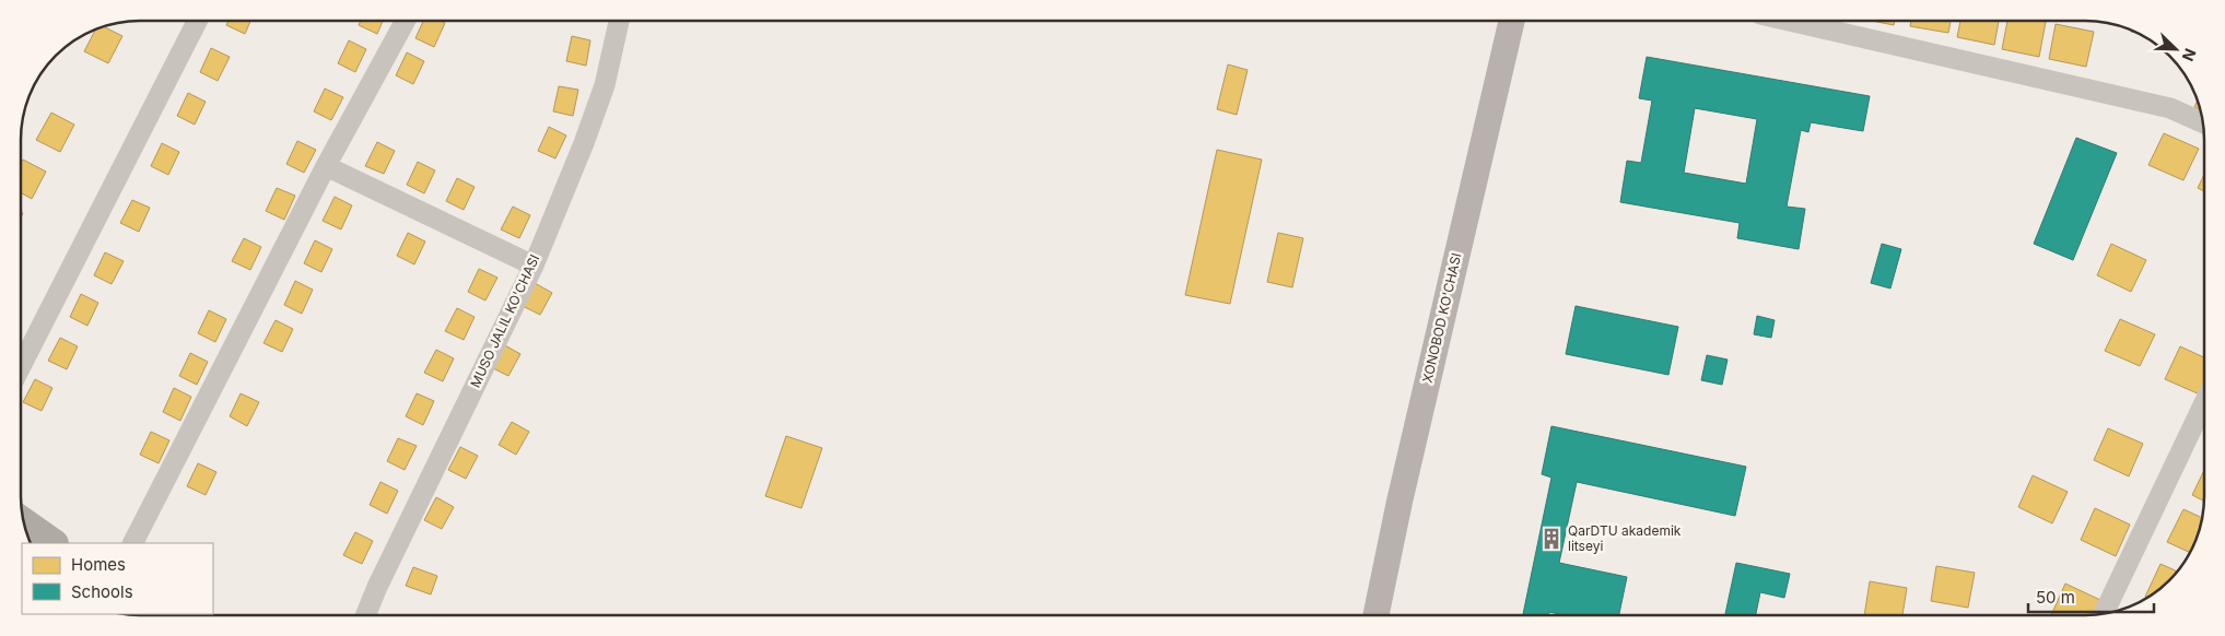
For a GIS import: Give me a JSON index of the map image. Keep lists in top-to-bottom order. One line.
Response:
{"streets":{"main road":["XONOBOD KO'CHASI"],"street":["MUSO JALIL KO'CHASI"]},"places":{"building":["QarDTU akademik litseyi"]},"legend":["Homes","Schools"],"scale_bar":"50 m","north":"bottom right"}
